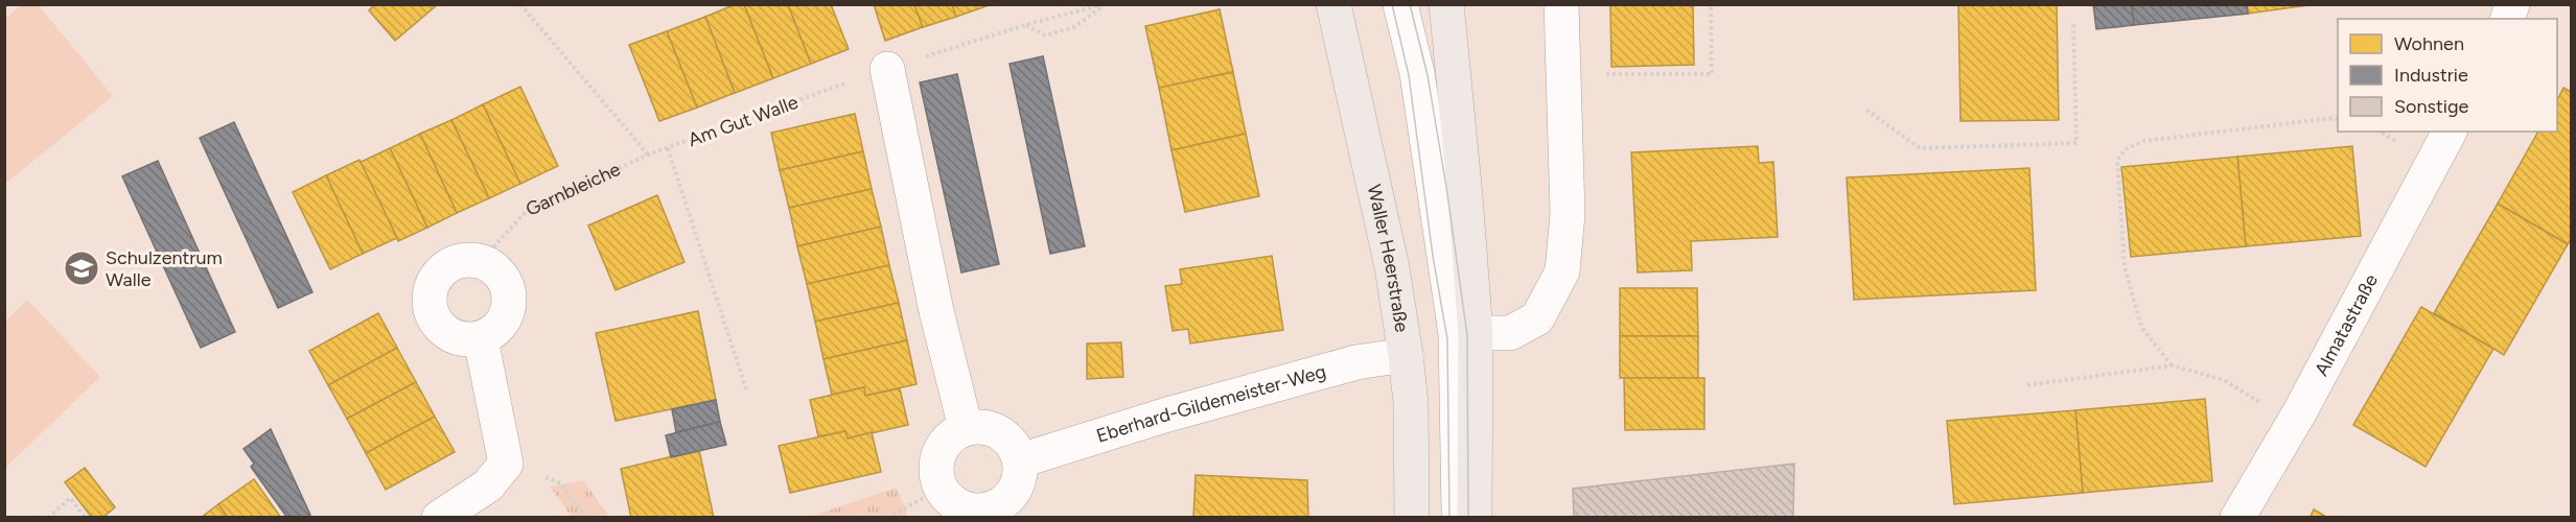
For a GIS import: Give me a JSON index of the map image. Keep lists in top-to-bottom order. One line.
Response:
{"streets":{"main road":["Waller Heerstraße"],"street":["Almatastraße","Eberhard-Gildemeister-Weg"],"path":["Am Gut Walle","Garnbleiche"]},"crossings":[["Am Gut Walle","Garnbleiche"],["Waller Heerstraße","Eberhard-Gildemeister-Weg"]],"places":{"school or university":["Schulzentrum Walle"]},"legend":["Wohnen","Industrie","Sonstige"]}
